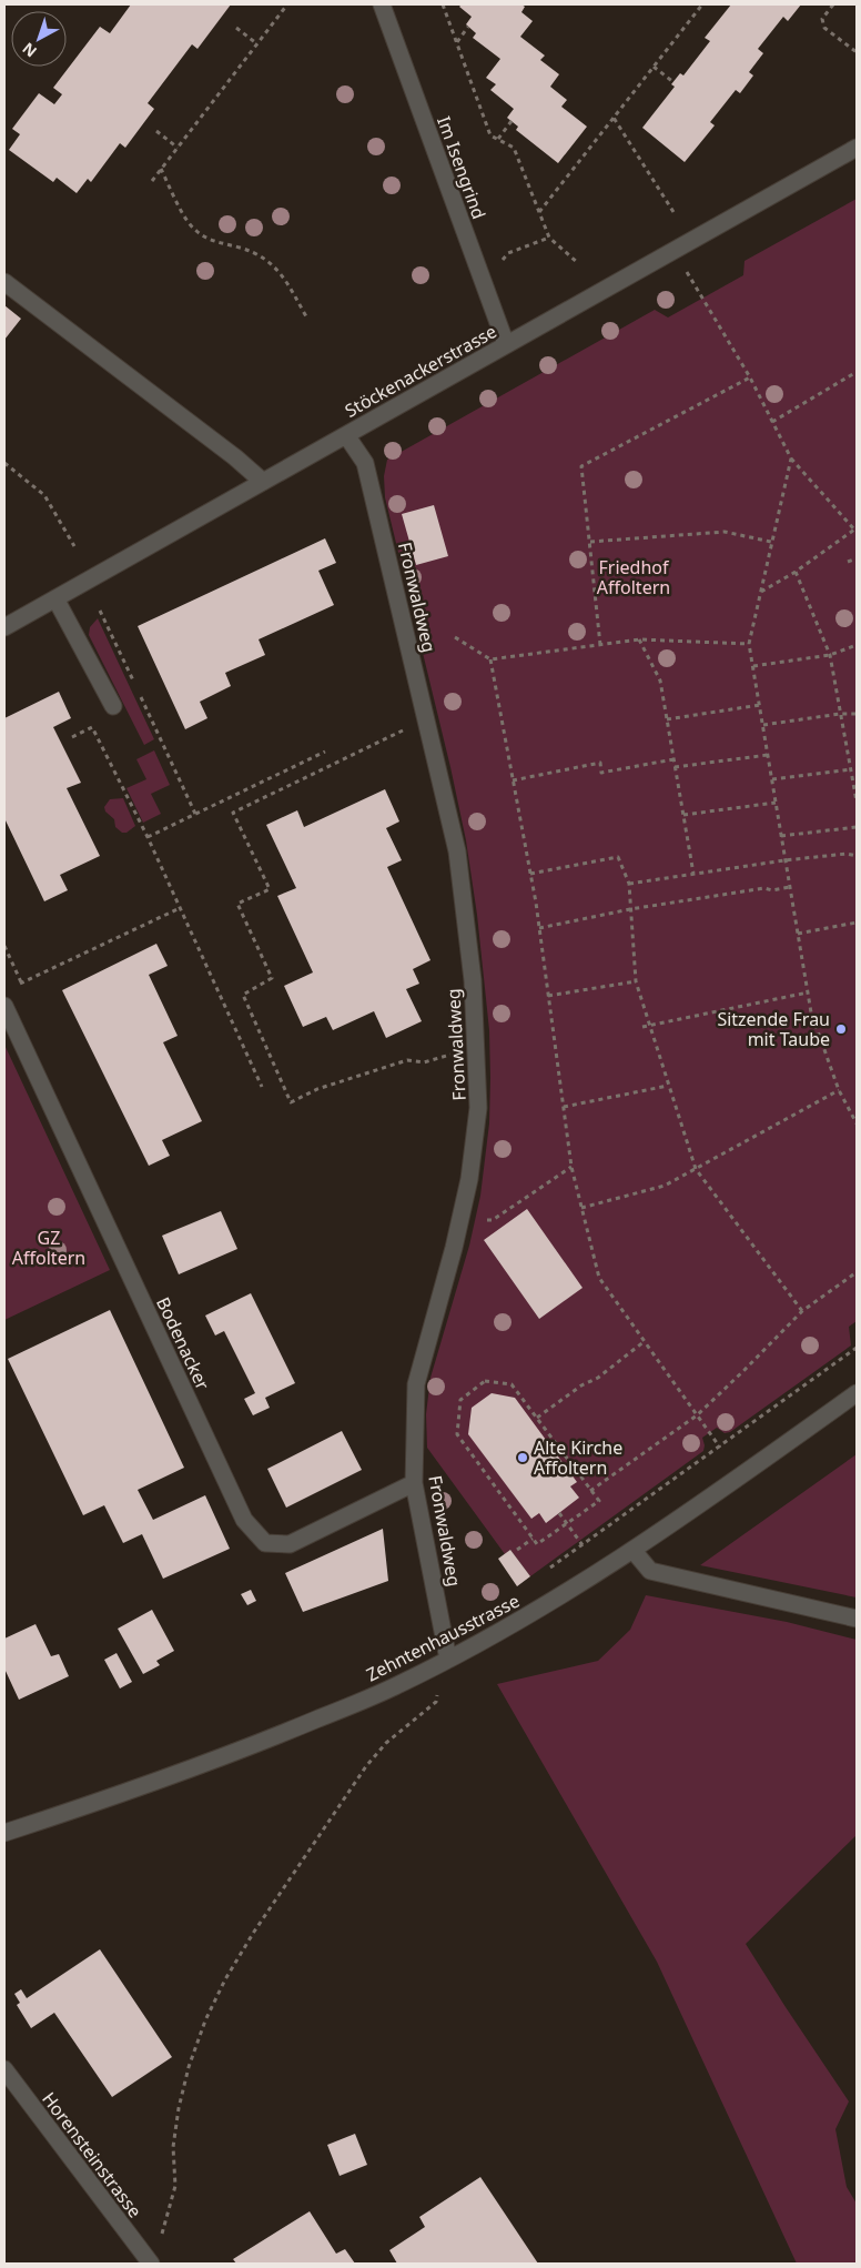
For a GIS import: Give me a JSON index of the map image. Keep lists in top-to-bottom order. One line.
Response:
{"streets":{"street":["Im Isengrind","Stöckenackerstrasse","Fronwaldweg","Bodenacker","Zehntenhausstrasse","Horensteinstrasse"]},"crossings":[["Im Isengrind","Stöckenackerstrasse"],["Stöckenackerstrasse","Fronwaldweg"],["Fronwaldweg","Bodenacker"],["Fronwaldweg","Zehntenhausstrasse"]],"parks":["Friedhof Affoltern","GZ Affoltern"],"places":["Sitzende Frau mit Taube","Alte Kirche Affoltern"],"north":"bottom left"}
